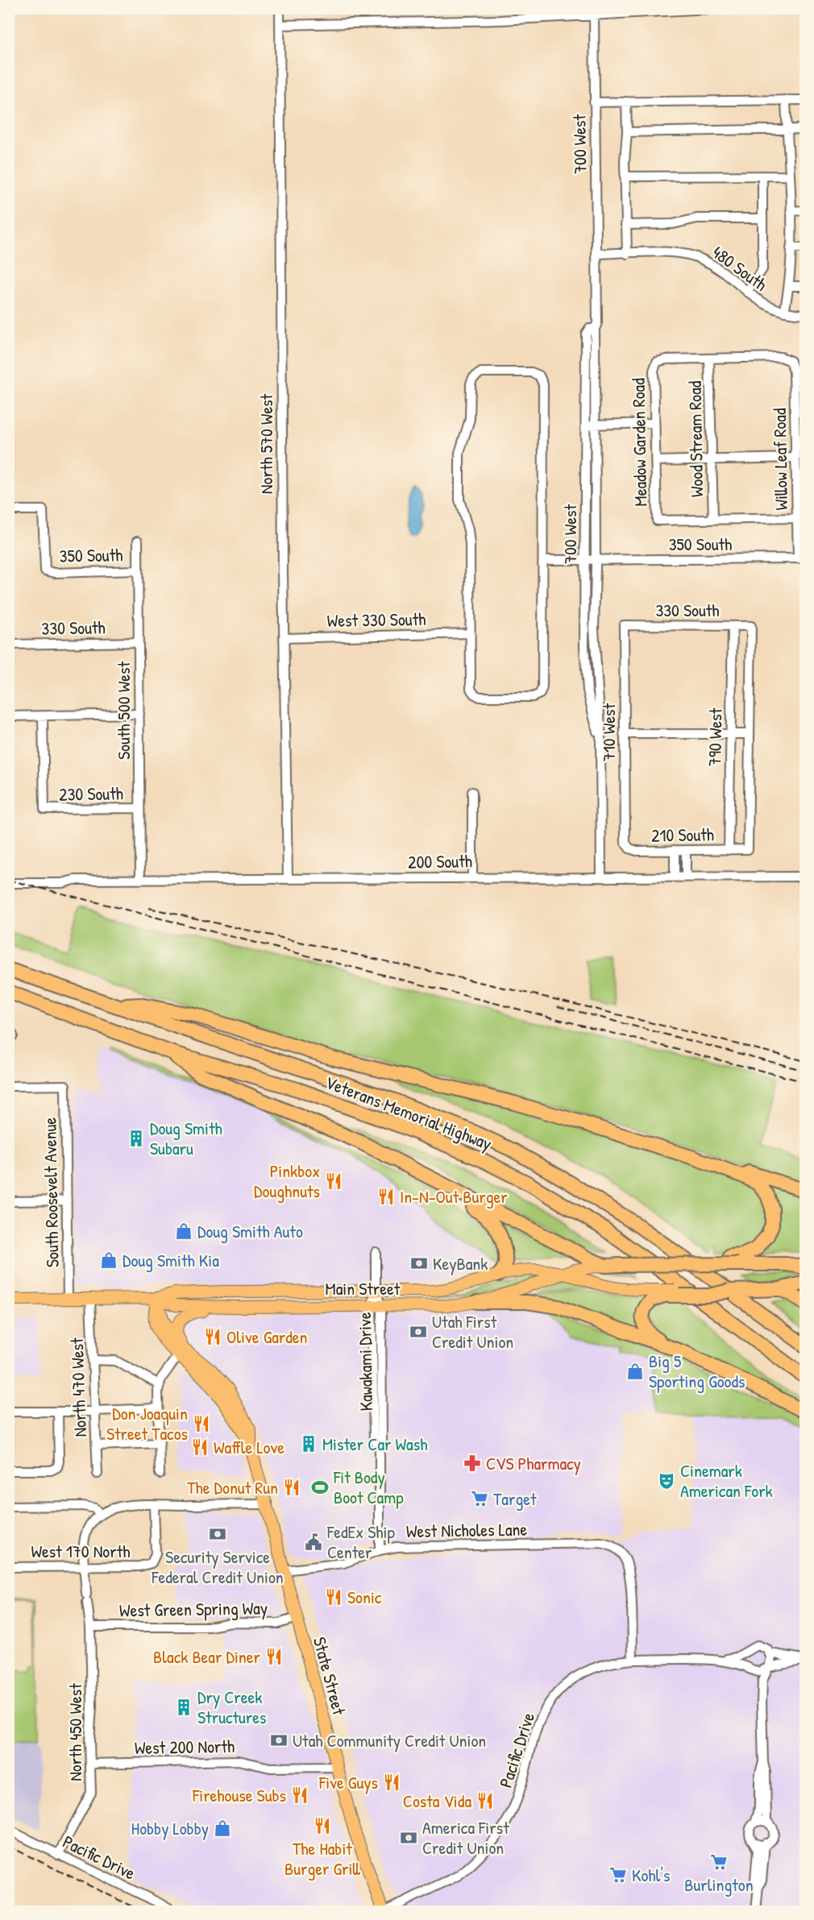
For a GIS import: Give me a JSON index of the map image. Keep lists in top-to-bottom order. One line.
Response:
{"streets":{"highway":["Veterans Memorial Highway","Main Street"],"main road":["State Street"],"street":["700 West","480 South","Wood Stream Road","Meadow Garden Road","North 570 West","Willow Leaf Road","350 South","330 South","West 330 South","South 500 West","710 West","790 West","230 South","210 South","200 South","South Roosevelt Avenue","Kawakami Drive","North 470 West","West Nicholes Lane","West 170 North","West Green Spring Way","North 450 West","West 200 North","Pacific Drive"]},"crossings":[["700 West","480 South"],["700 West","350 South"],["700 West","200 South"],["Wood Stream Road","Meadow Garden Road"],["Wood Stream Road","Willow Leaf Road"],["Meadow Garden Road","Willow Leaf Road"],["North 570 West","West 330 South"],["North 570 West","200 South"],["Willow Leaf Road","350 South"],["350 South","South 500 West"],["330 South","South 500 West"],["330 South","710 West"],["330 South","790 West"],["South 500 West","230 South"],["South 500 West","200 South"],["710 West","210 South"],["790 West","210 South"],["South Roosevelt Avenue","Main Street"],["Main Street","Kawakami Drive"],["Main Street","North 470 West"],["Main Street","State Street"],["Kawakami Drive","West Nicholes Lane"],["West Nicholes Lane","State Street"],["West Nicholes Lane","Pacific Drive"],["West 170 North","North 450 West"],["West Green Spring Way","State Street"],["West Green Spring Way","North 450 West"],["State Street","West 200 North"],["State Street","Pacific Drive"],["North 450 West","West 200 North"],["North 450 West","Pacific Drive"]],"places":{"building":["Doug Smith Subaru","Mister Car Wash","Dry Creek Structures"],"restaurant":["Pinkbox Doughnuts","In-N-Out Burger","Olive Garden","Don Joaquin Street Tacos","Waffle Love","The Donut Run","Sonic","Black Bear Diner","Five Guys","Firehouse Subs","Costa Vida","The Habit Burger Grill"],"shop":["Doug Smith Auto","Doug Smith Kia","Big 5 Sporting Goods","Hobby Lobby"],"bank":["KeyBank","Utah First Credit Union","Security Service Federal Credit Union","Utah Community Credit Union","America First Credit Union"],"pharmacy":["CVS Pharmacy"],"theatre":["Cinemark American Fork"],"sports":["Fit Body Boot Camp"],"supermarket":["Target","Burlington","Kohl's"],"public building":["FedEx Ship Center"]}}
